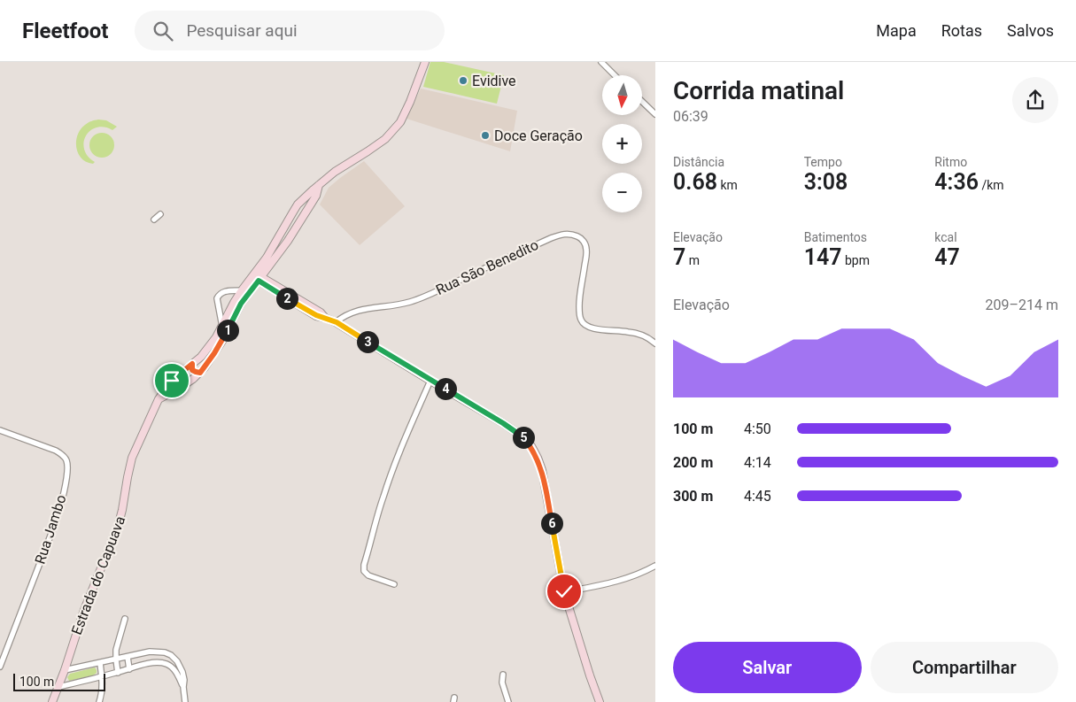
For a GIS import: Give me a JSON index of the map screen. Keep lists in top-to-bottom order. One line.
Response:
{"streets":{"main road":["Estrada do Capuava"],"street":["Rua São Benedito","Rua Jambo"]},"places":["Evidive","Doce Geração"],"scale_bar":"100 m","north":"bottom","page":{"header":"Fleetfoot","search":"Pesquisar aqui","nav":["Mapa","Rotas","Salvos"],"heading":["Corrida matinal","06:39"],"map_buttons":["+","−"],"stats":[["Distância","0.68 km"],["Tempo","3:08"],["Ritmo","4:36 /km"],["Elevação","7 m"],["Batimentos","147 bpm"],["kcal","47"]],"pins":["2","1","3","4","5","6"],"chart":["Elevação","209–214 m"],"list":[{"name":"100 m","note":"4:50"},{"name":"200 m","note":"4:14"},{"name":"300 m","note":"4:45"}],"buttons":["Salvar","Compartilhar"],"scale":"100 m"}}
